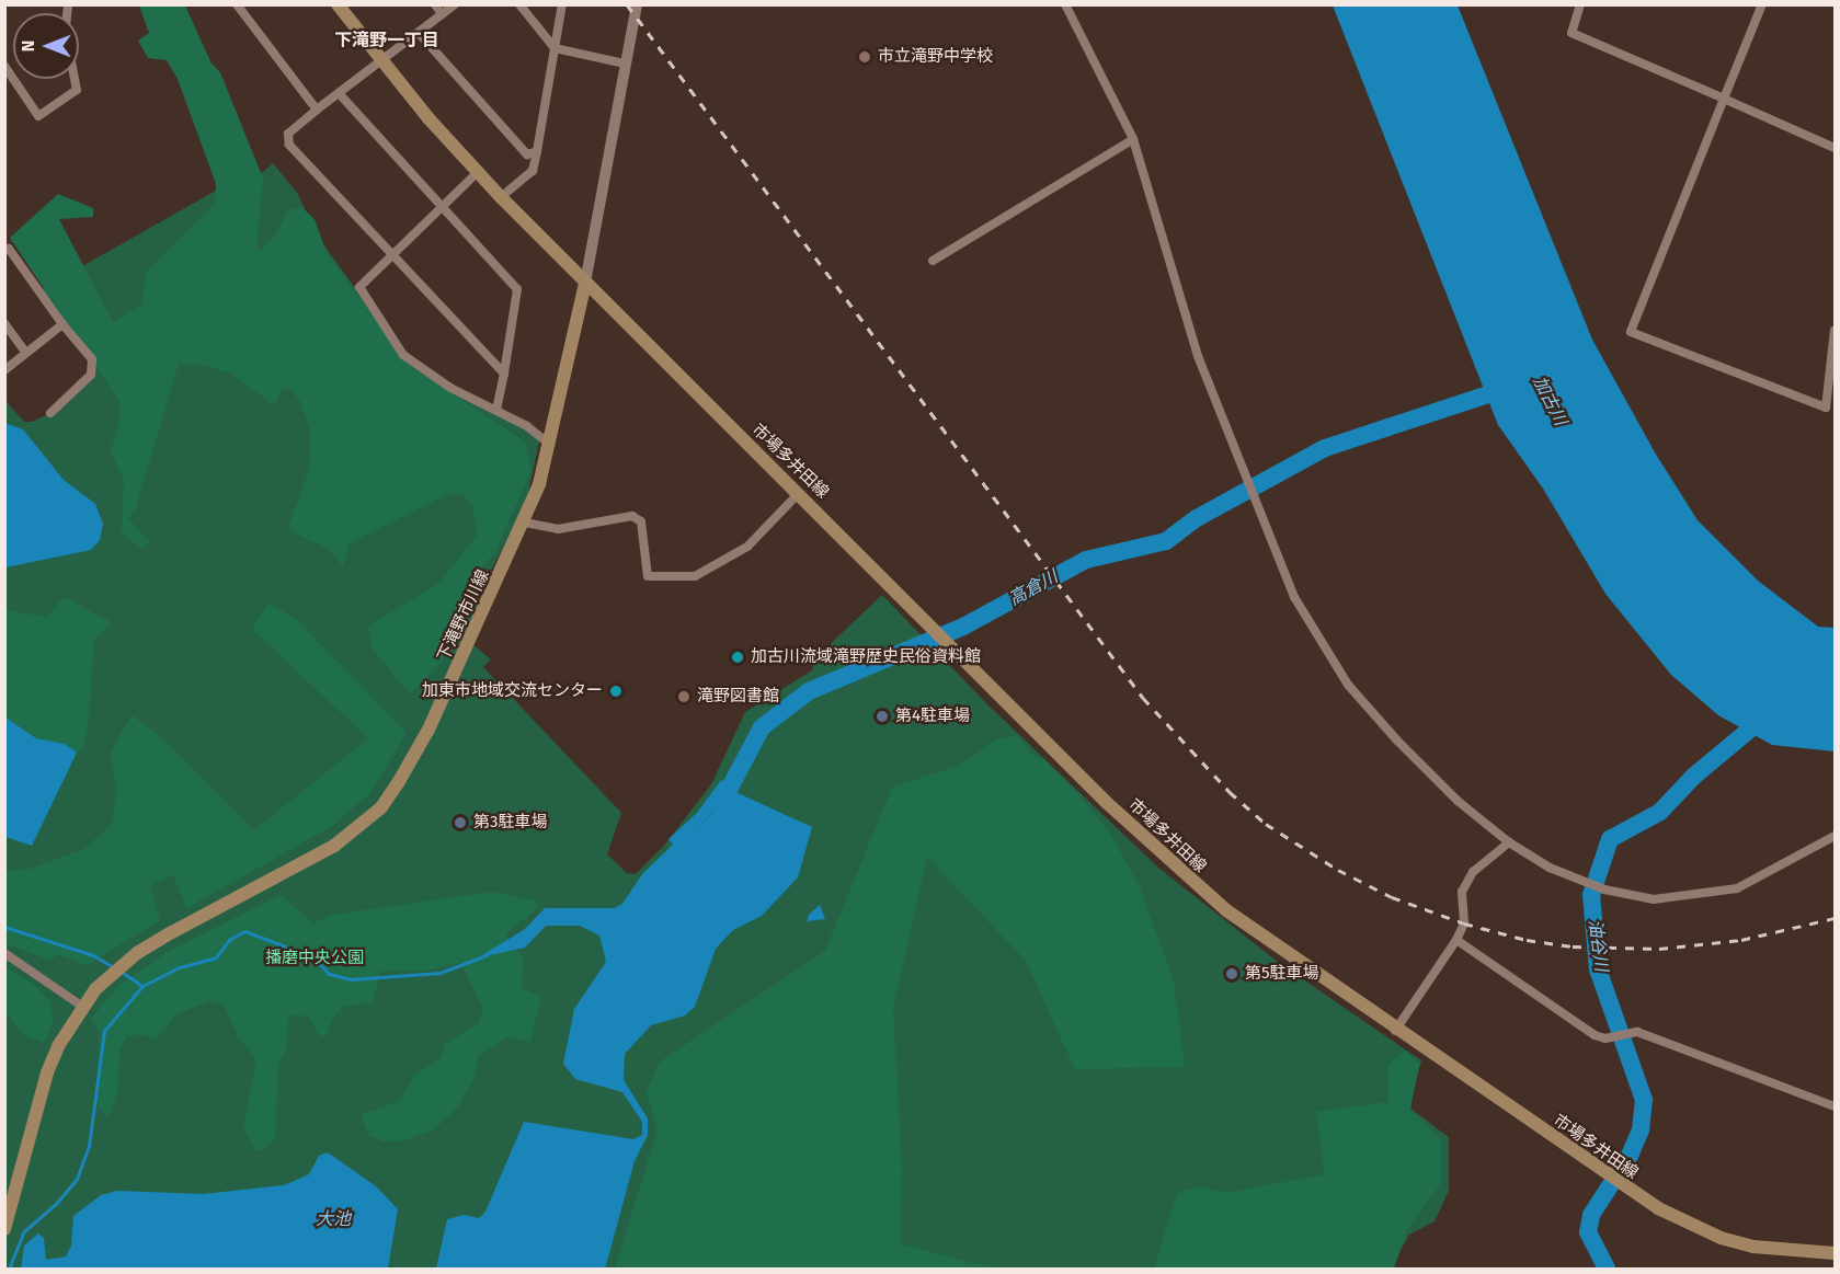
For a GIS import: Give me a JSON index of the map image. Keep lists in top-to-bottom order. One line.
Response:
{"streets":{"main road":["市場多井田線","下滝野市川線"]},"crossings":[["市場多井田線","下滝野市川線"]],"districts":["下滝野一丁目"],"water":["加古川","高倉川","油谷川","大池"],"parks":["播磨中央公園"],"places":["市立滝野中学校","加古川流域滝野歴史民俗資料館","加東市地域交流センター","滝野図書館","第4駐車場","第3駐車場","第5駐車場"],"north":"left"}
